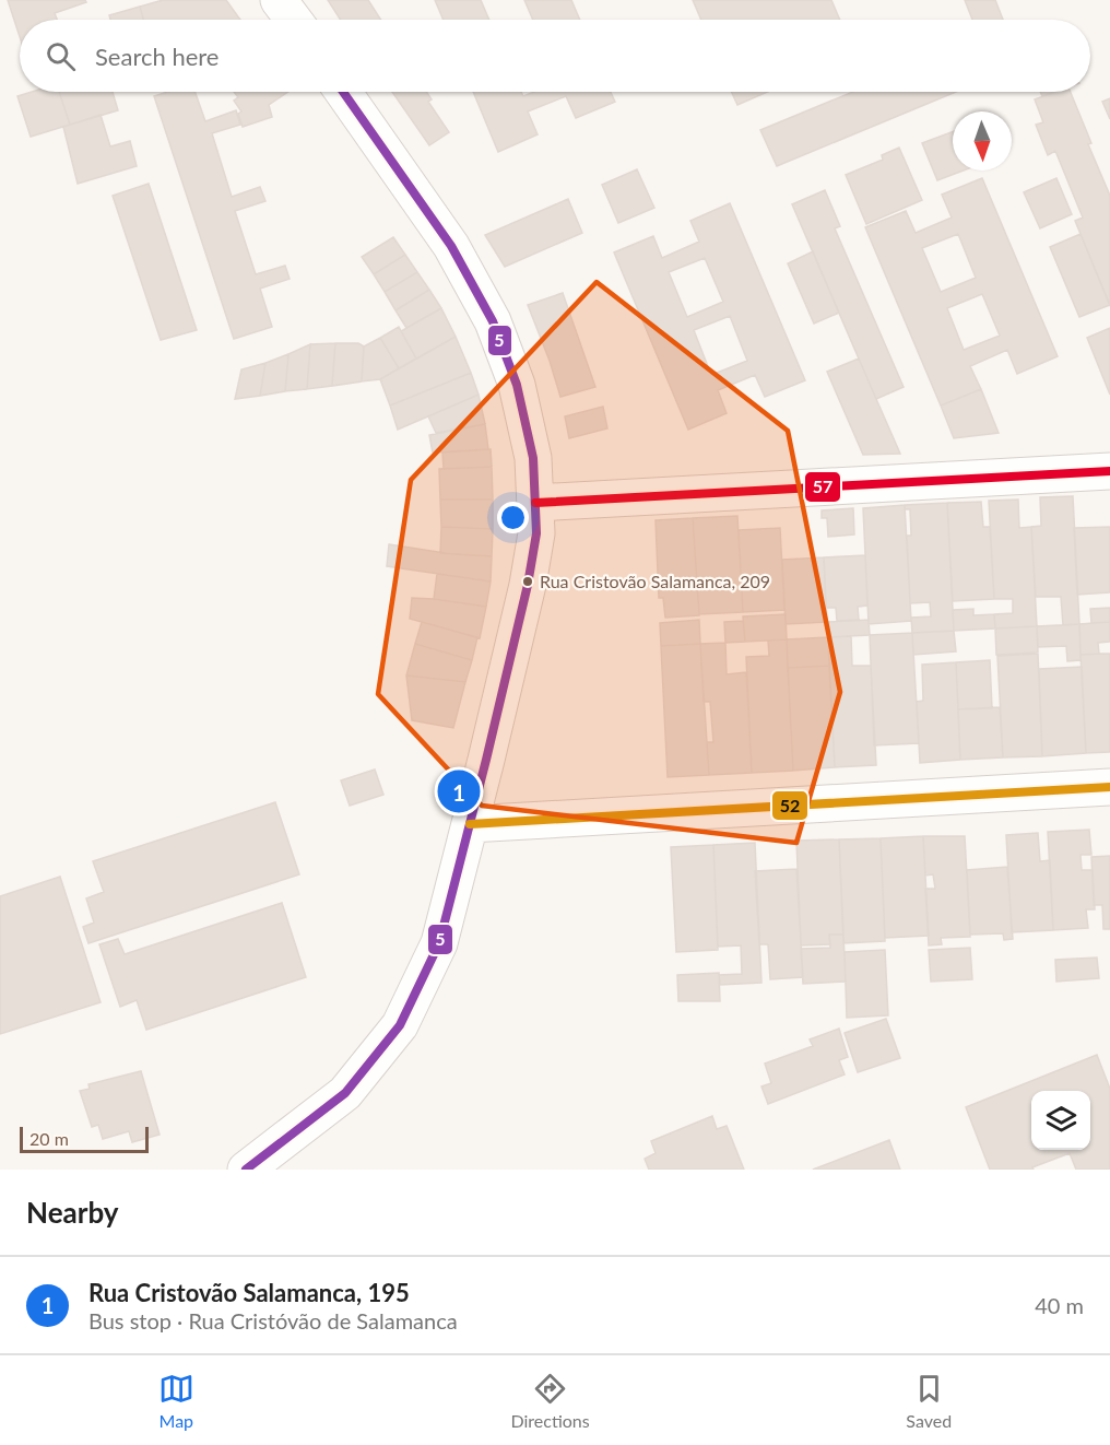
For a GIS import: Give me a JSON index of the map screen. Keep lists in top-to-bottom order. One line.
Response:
{"places":["Rua Cristovão Salamanca, 209"],"lines":["transit line 5","transit line 57","transit line 52"],"scale_bar":"20 m","north":"bottom","page":{"search":"Search here","pins":"1","scale":"20 m","heading":"Nearby","list":[{"mark":"1","name":"Rua Cristovão Salamanca, 195","note":"Bus stop · Rua Cristóvão de Salamanca","value":"40 m"}],"nav":["Map","Directions","Saved"]}}
